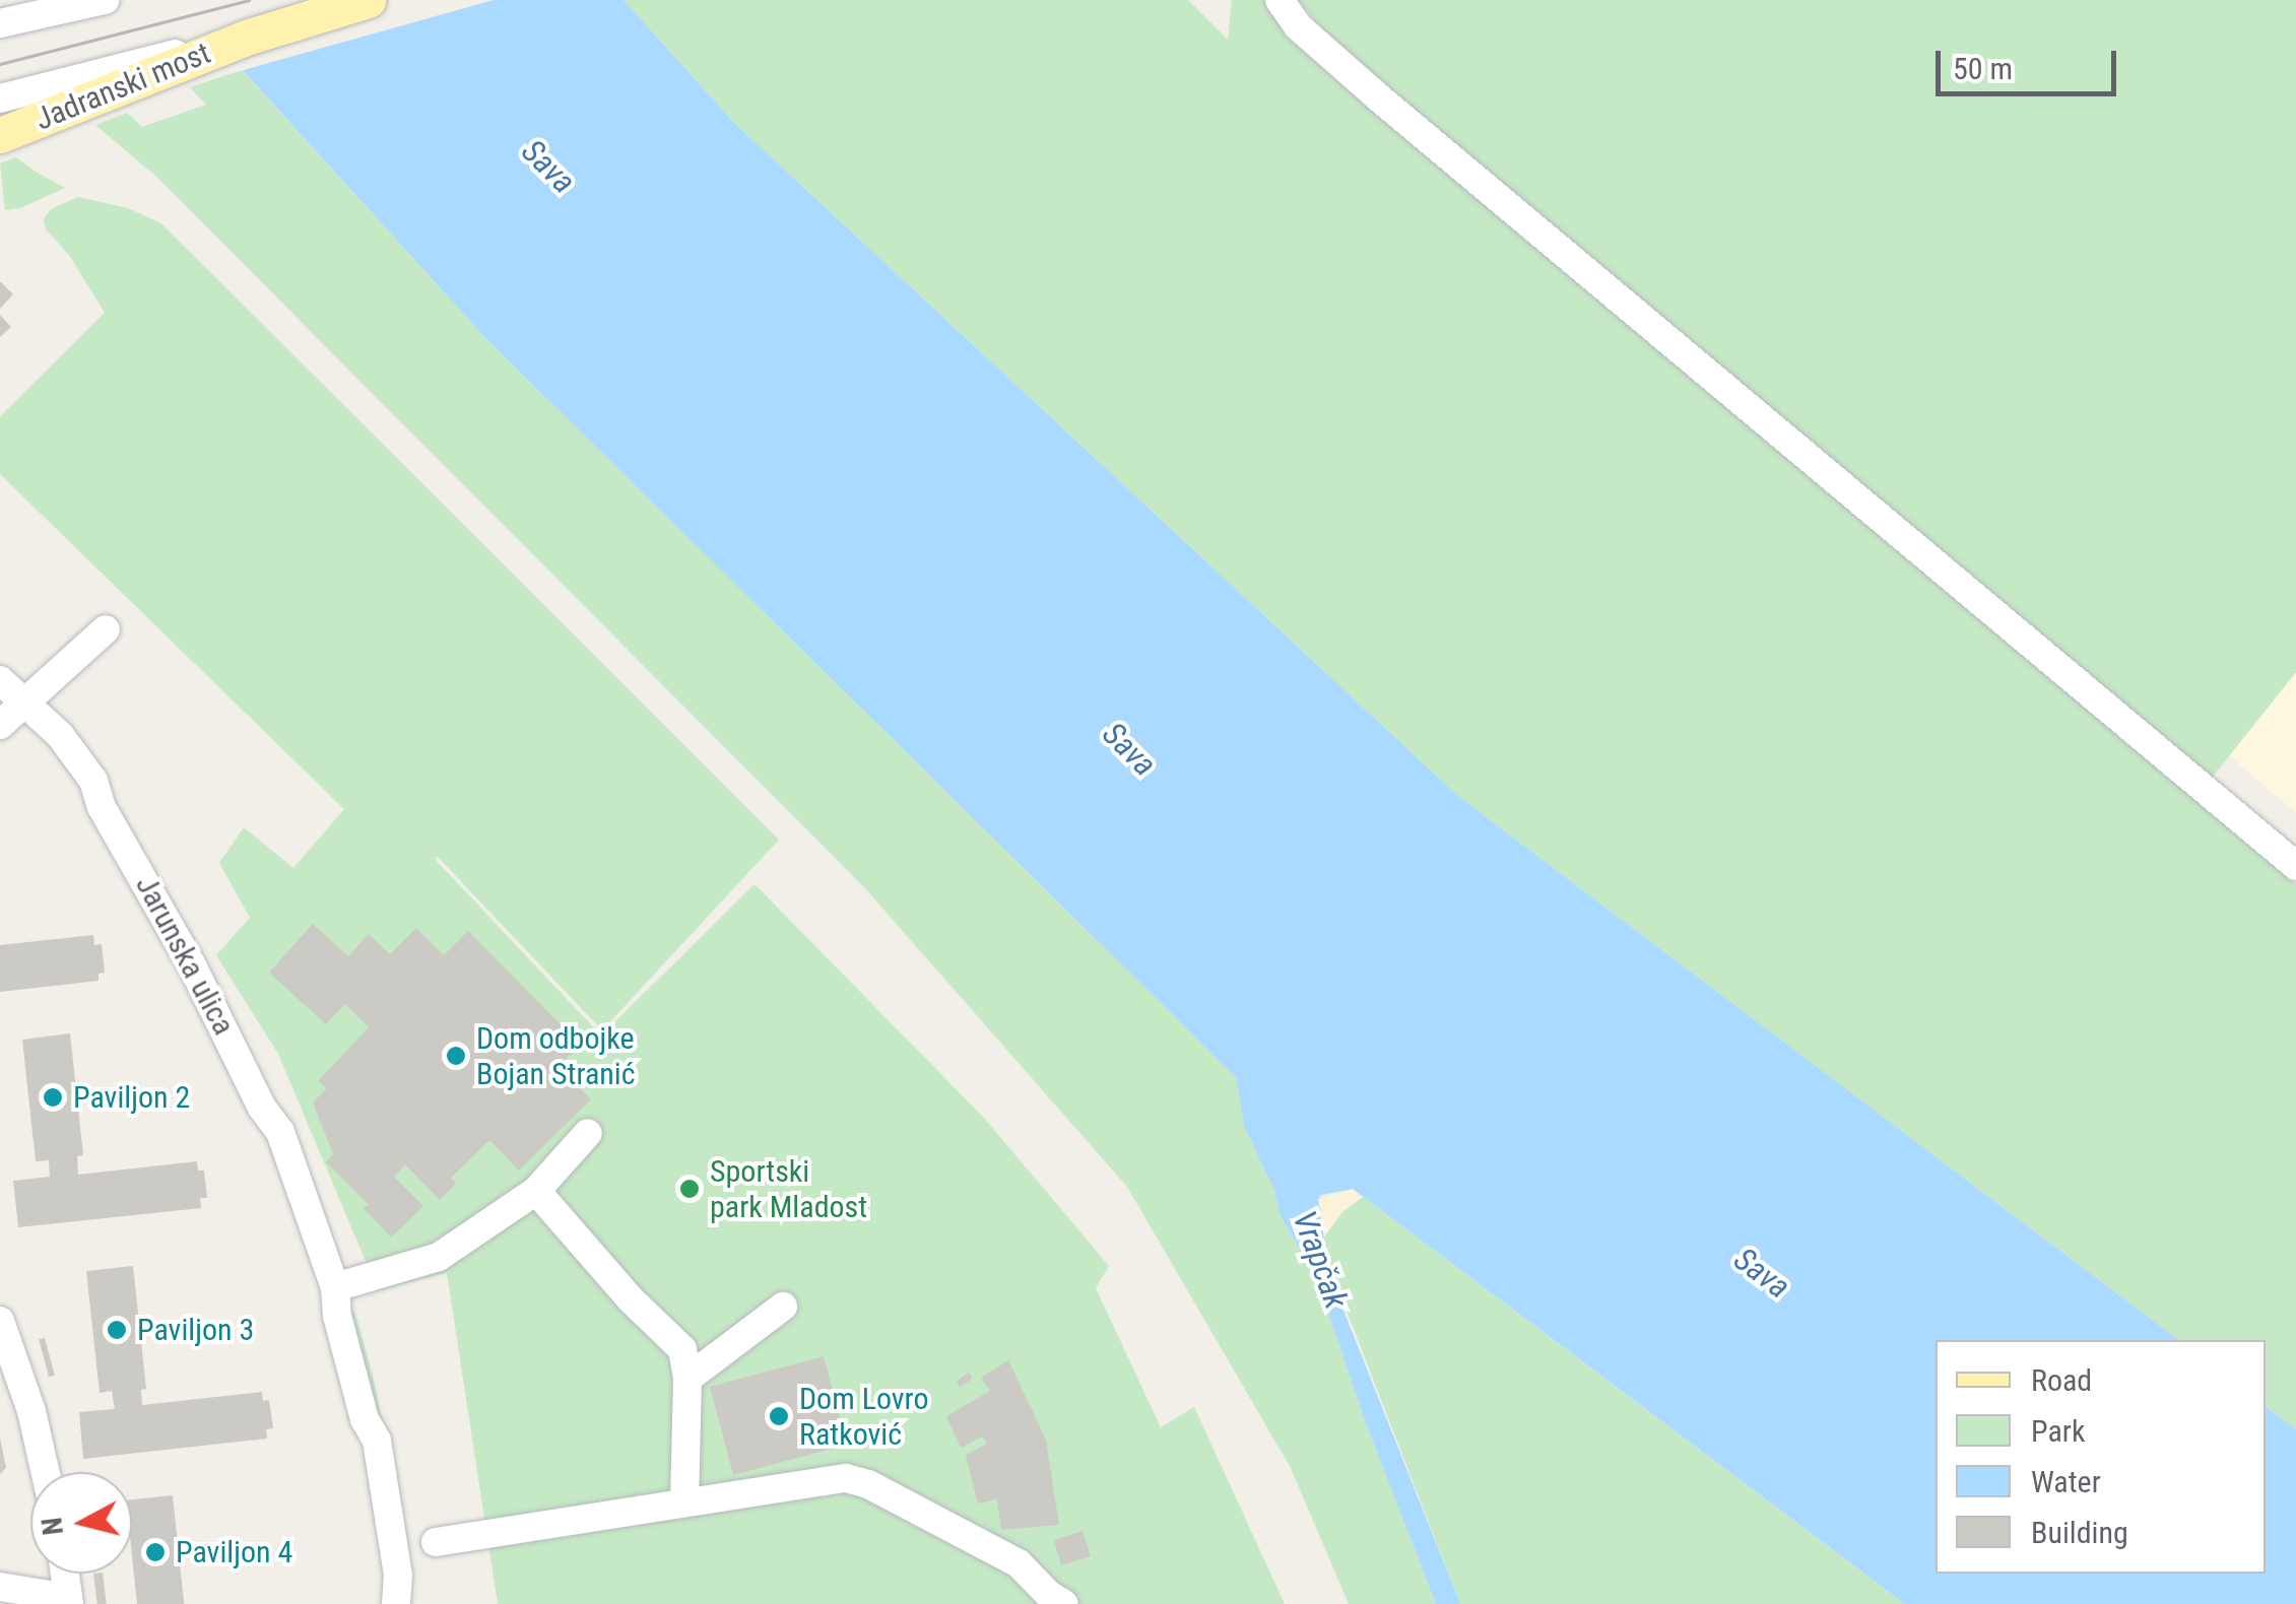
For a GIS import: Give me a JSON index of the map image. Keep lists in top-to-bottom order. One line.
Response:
{"streets":{"main road":["Jadranski most"],"street":["Jarunska ulica"]},"water":["Sava","Vrapčak"],"places":["Dom odbojke Bojan Stranić","Paviljon 2","Sportski park Mladost","Paviljon 3","Dom Lovro Ratković","Paviljon 4"],"legend":["Road","Park","Water","Building"],"scale_bar":"50 m","north":"left"}
